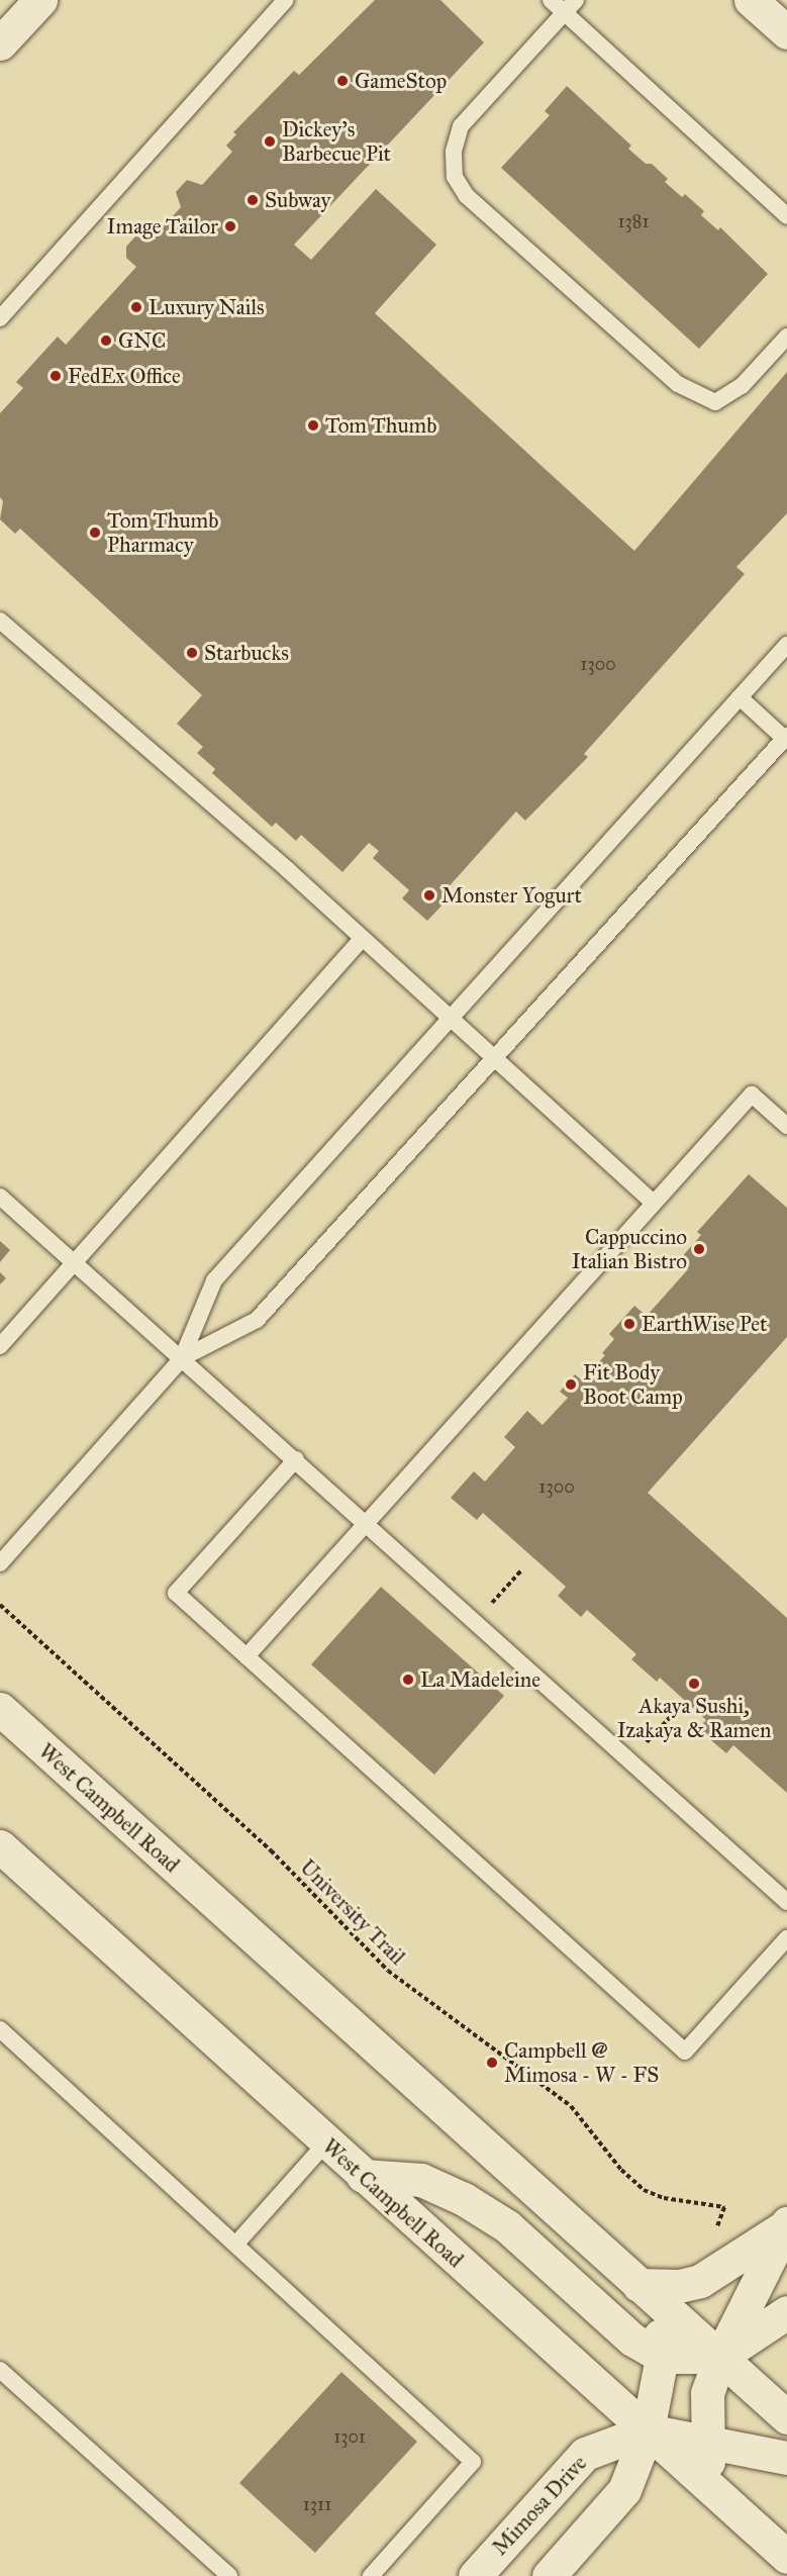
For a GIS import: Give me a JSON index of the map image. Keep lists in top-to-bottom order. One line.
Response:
{"streets":{"main road":["West Campbell Road","Mimosa Drive"],"path":["University Trail"]},"crossings":[["West Campbell Road","Mimosa Drive"]],"places":["GameStop","Dickey's Barbecue Pit","Subway","Image Tailor","Luxury Nails","GNC","FedEx Office","Tom Thumb","Tom Thumb Pharmacy","Starbucks","Monster Yogurt","Cappuccino Italian Bistro","EarthWise Pet","Fit Body Boot Camp","La Madeleine","Akaya Sushi, Izakaya & Ramen","Campbell @ Mimosa - W - FS"],"house_numbers":["1381","1300","1300","1301","1311"]}
